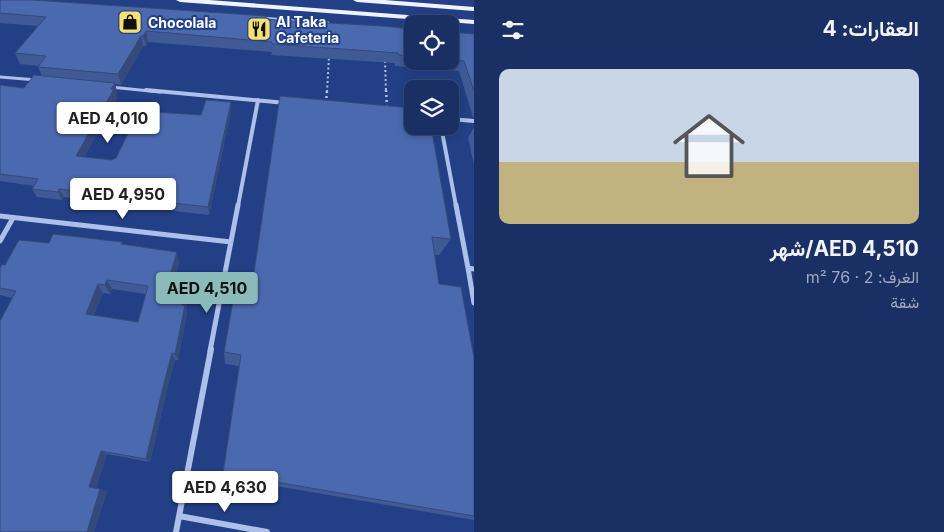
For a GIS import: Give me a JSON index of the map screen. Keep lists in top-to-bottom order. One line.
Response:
{"places":{"shop":["Chocolala"],"restaurant":["Al Taka Cafeteria"]},"page":{"heading":"العقارات: 4","list":[{"name":"AED 4,510/شهر","note":"الغرف: 2 · 76 m² · شقة"}],"price":["AED 4,010","AED 4,950","AED 4,510","AED 4,630"]}}
